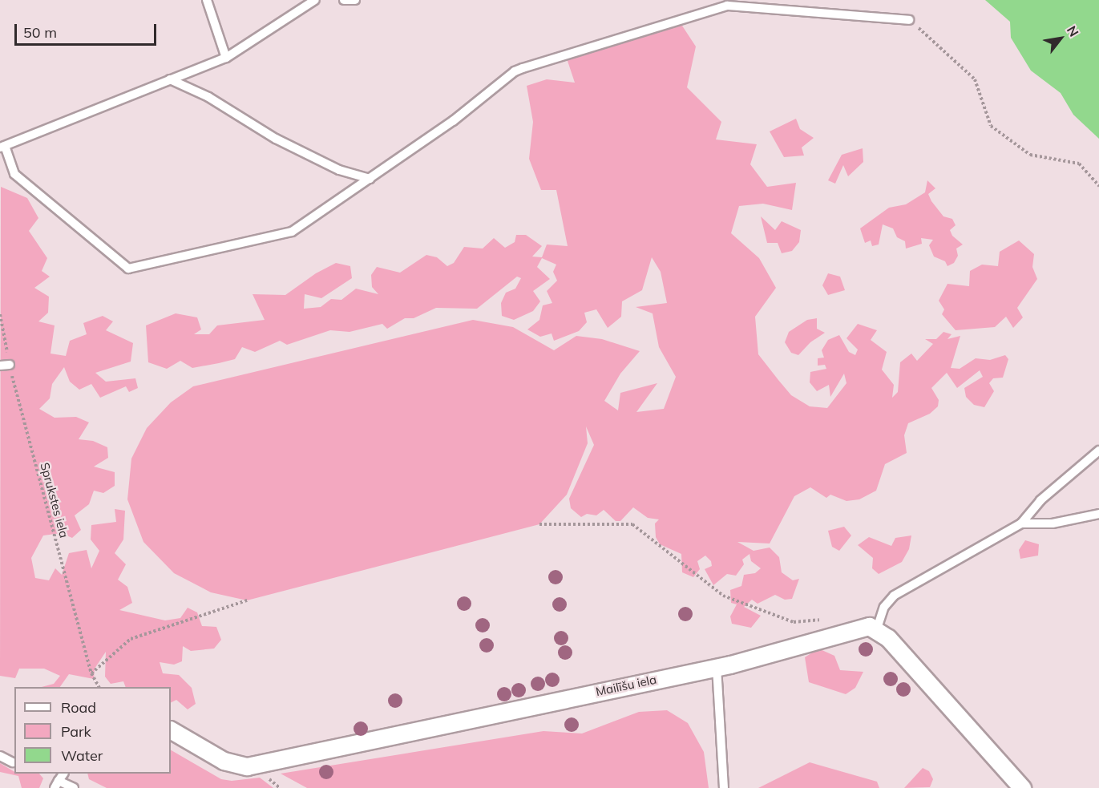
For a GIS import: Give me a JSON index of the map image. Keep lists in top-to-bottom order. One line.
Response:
{"streets":{"street":["Mailīšu iela"],"path":["Sprukstes iela"]},"legend":["Road","Park","Water"],"scale_bar":"50 m","north":"top right"}
